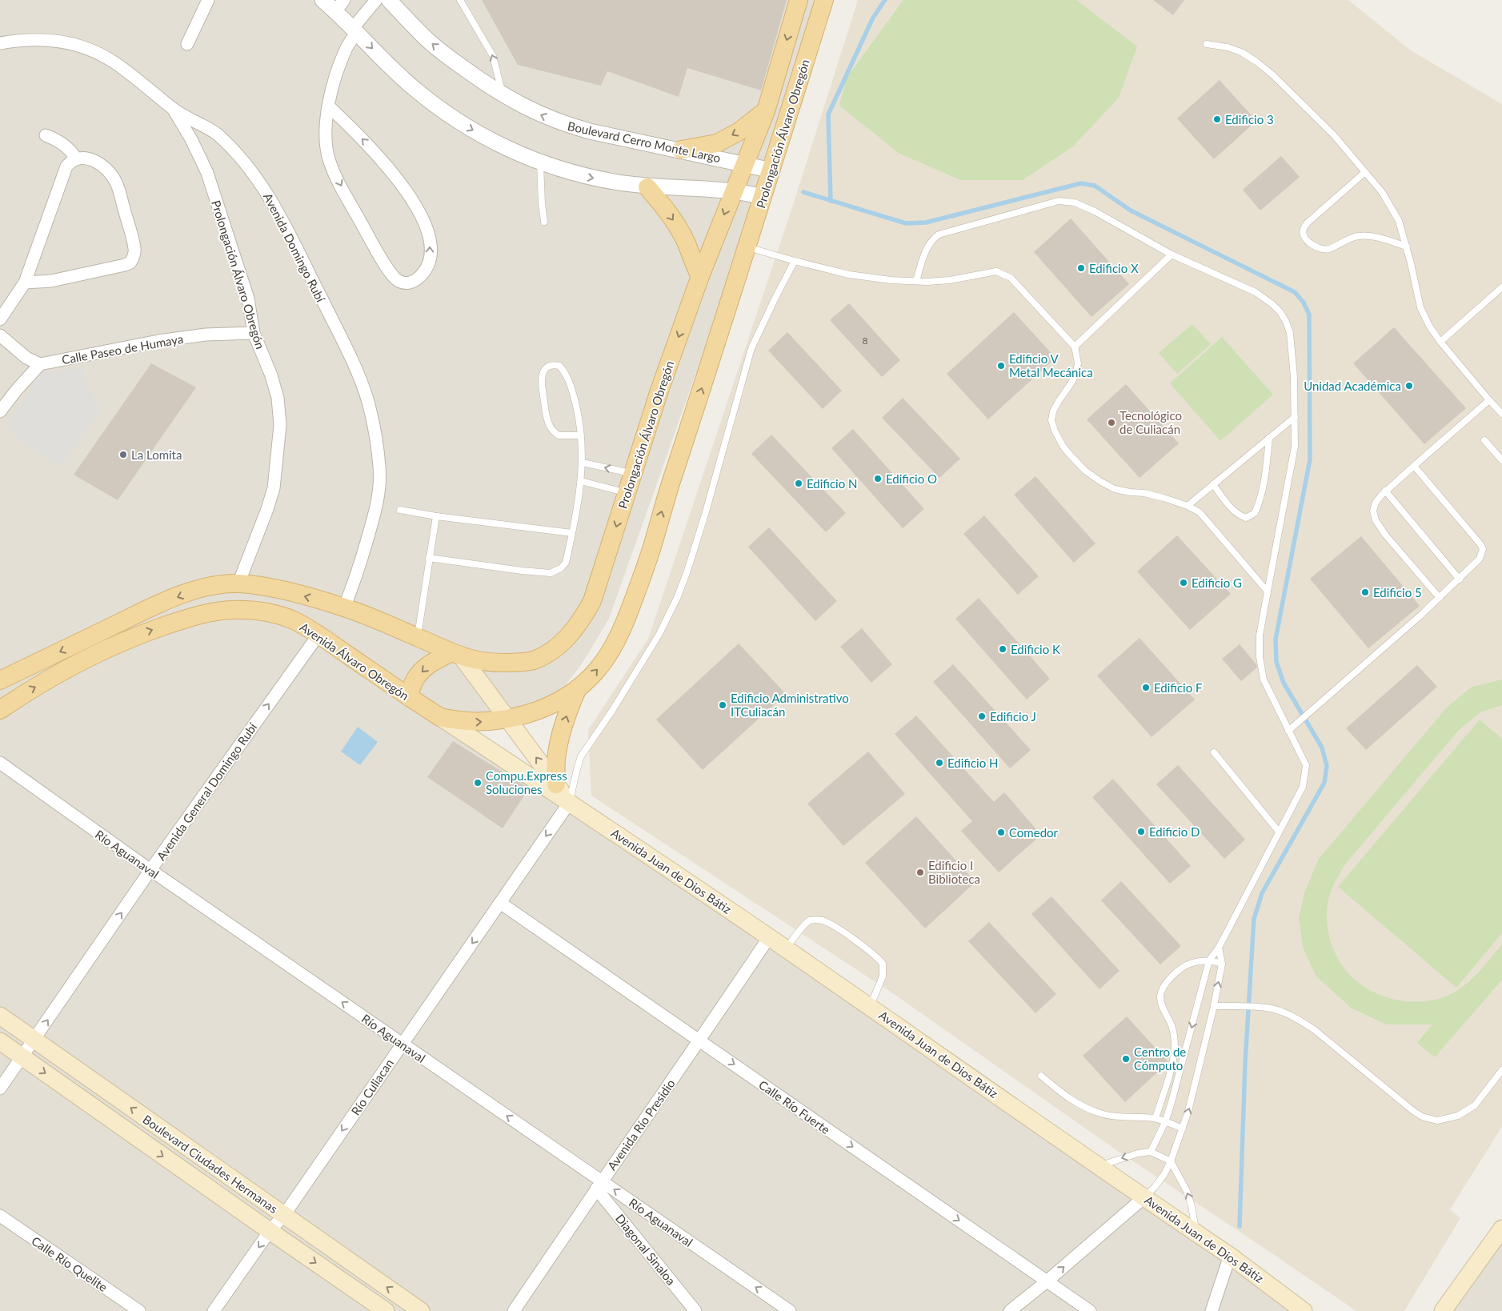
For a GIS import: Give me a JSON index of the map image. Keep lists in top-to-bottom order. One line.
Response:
{"streets":{"main road":["Prolongación Álvaro Obregón","Avenida Álvaro Obregón","Avenida Juan de Dios Bátiz","Boulevard Ciudades Hermanas"],"street":["Boulevard Cerro Monte Largo","Avenida Domingo Rubí","Calle Paseo de Humaya","Avenida General Domingo Rubí","Río Aguanaval","Río Culiacan","Calle Río Fuerte","Avenida Río Presidio","Diagonal Sinaloa","Calle Río Quelite"]},"crossings":[["Prolongación Álvaro Obregón","Boulevard Cerro Monte Largo"],["Prolongación Álvaro Obregón","Avenida Domingo Rubí"],["Prolongación Álvaro Obregón","Calle Paseo de Humaya"],["Prolongación Álvaro Obregón","Avenida Álvaro Obregón"],["Prolongación Álvaro Obregón","Avenida Juan de Dios Bátiz"],["Avenida Álvaro Obregón","Avenida General Domingo Rubí"],["Avenida Álvaro Obregón","Avenida Juan de Dios Bátiz"],["Avenida General Domingo Rubí","Río Aguanaval"],["Avenida General Domingo Rubí","Boulevard Ciudades Hermanas"],["Río Aguanaval","Río Culiacan"],["Río Aguanaval","Avenida Río Presidio"],["Río Aguanaval","Diagonal Sinaloa"],["Avenida Juan de Dios Bátiz","Río Culiacan"],["Avenida Juan de Dios Bátiz","Avenida Río Presidio"],["Río Culiacan","Calle Río Fuerte"],["Río Culiacan","Boulevard Ciudades Hermanas"],["Calle Río Fuerte","Avenida Río Presidio"],["Avenida Río Presidio","Diagonal Sinaloa"]],"one_way":["Avenida General Domingo Rubí","Río Aguanaval","Río Culiacan","Calle Río Fuerte"],"places":["Edificio 3","Edificio X","Edificio V Metal Mecánica","Unidad Académica","Tecnológico de Culiacán","La Lomita","Edificio O","Edificio N","Edificio G","Edificio 5","Edificio K","Edificio F","Edificio Administrativo ITCuliacán","Edificio J","Edificio H","Compu.Express Soluciones","Edificio D","Comedor","Edificio I Biblioteca","Centro de Cómputo"],"house_numbers":["8"]}
